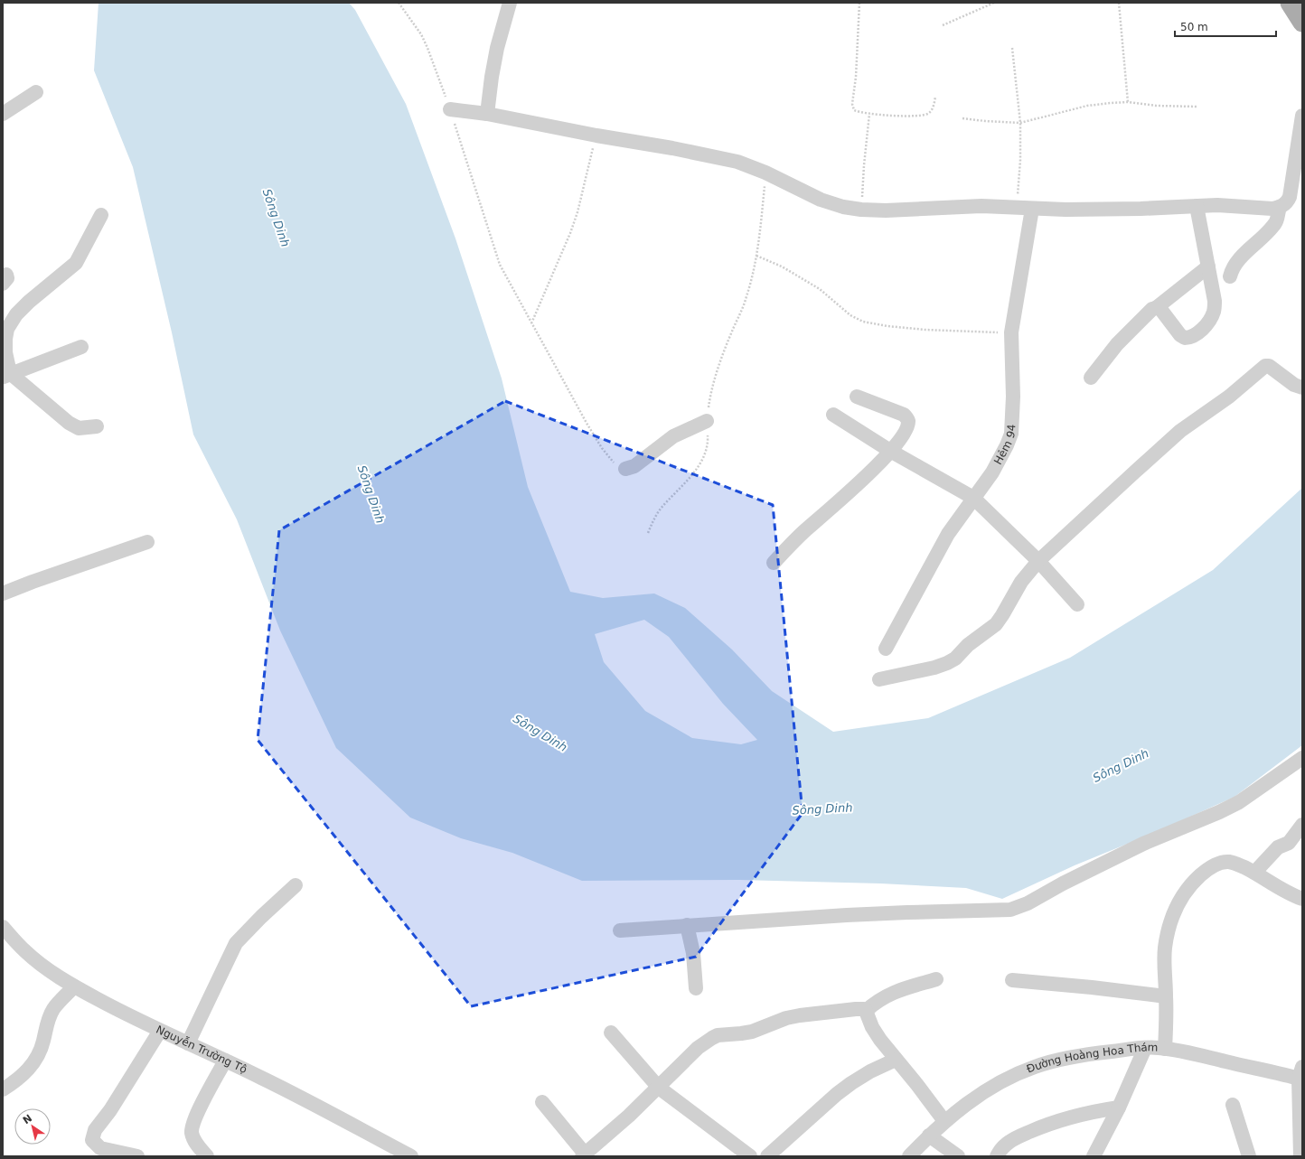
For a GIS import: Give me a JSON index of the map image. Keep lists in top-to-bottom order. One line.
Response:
{"streets":{"street":["Hẻm 94","Nguyễn Trường Tộ","Đường Hoàng Hoa Thám"]},"water":["Sông Dinh"],"scale_bar":"50 m","north":"top left"}
